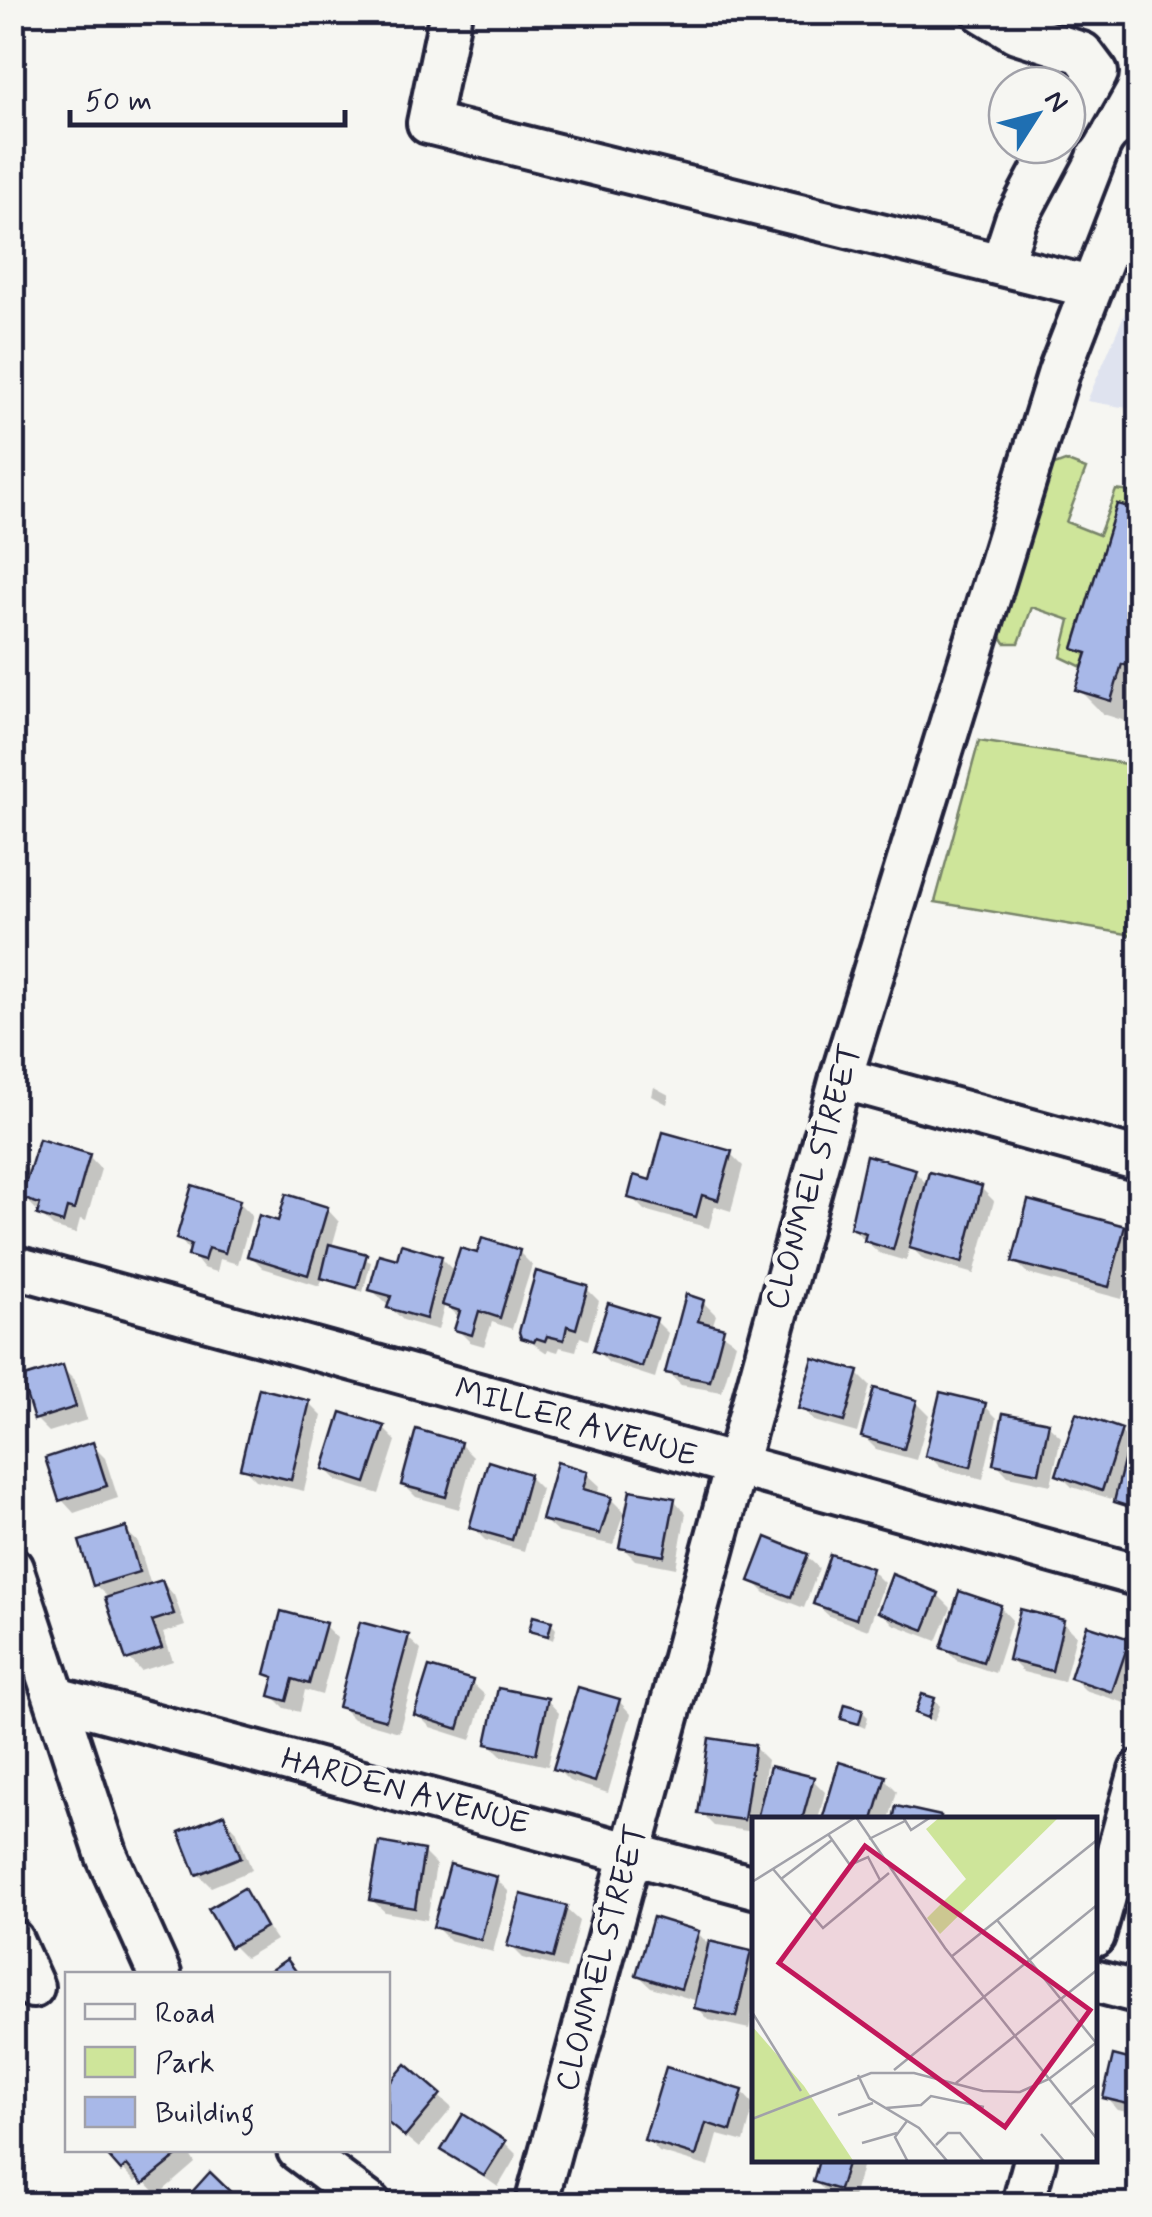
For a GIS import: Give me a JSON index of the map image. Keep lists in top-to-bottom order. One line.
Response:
{"streets":{"street":["CLONMEL STREET","MILLER AVENUE","HARDEN AVENUE"]},"crossings":[["CLONMEL STREET","MILLER AVENUE"],["CLONMEL STREET","HARDEN AVENUE"]],"legend":["Road","Park","Building"],"scale_bar":"50 m","north":"top right"}
